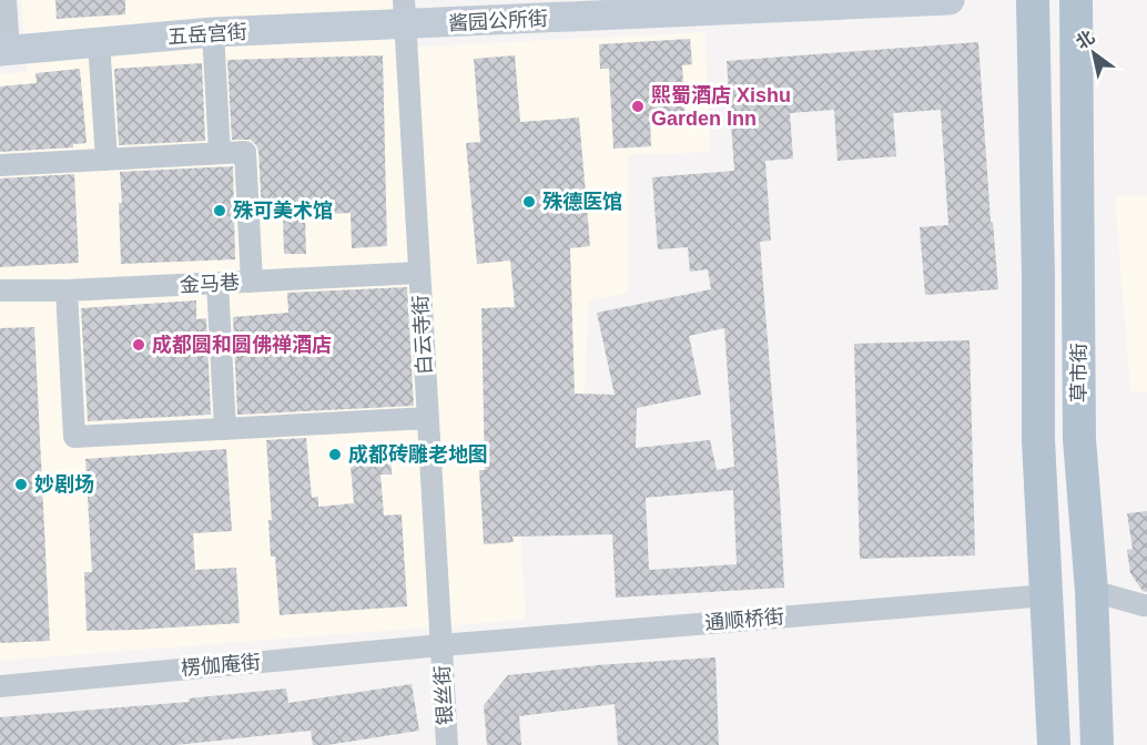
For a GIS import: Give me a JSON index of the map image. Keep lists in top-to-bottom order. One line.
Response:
{"streets":{"main road":["草市街"],"street":["酱园公所街","五岳宫街","金马巷","白云寺街","通顺桥街","楞伽庵街","银丝街"]},"crossings":[["酱园公所街","五岳宫街"],["酱园公所街","白云寺街"],["五岳宫街","白云寺街"],["金马巷","白云寺街"],["白云寺街","通顺桥街"],["白云寺街","楞伽庵街"],["白云寺街","银丝街"],["草市街","通顺桥街"],["通顺桥街","楞伽庵街"],["通顺桥街","银丝街"],["楞伽庵街","银丝街"]],"places":["熙蜀酒店 Xishu Garden Inn","殊德医馆","殊可美术馆","成都圆和圆佛禅酒店","成都砖雕老地图","妙剧场"],"north":"top left"}
